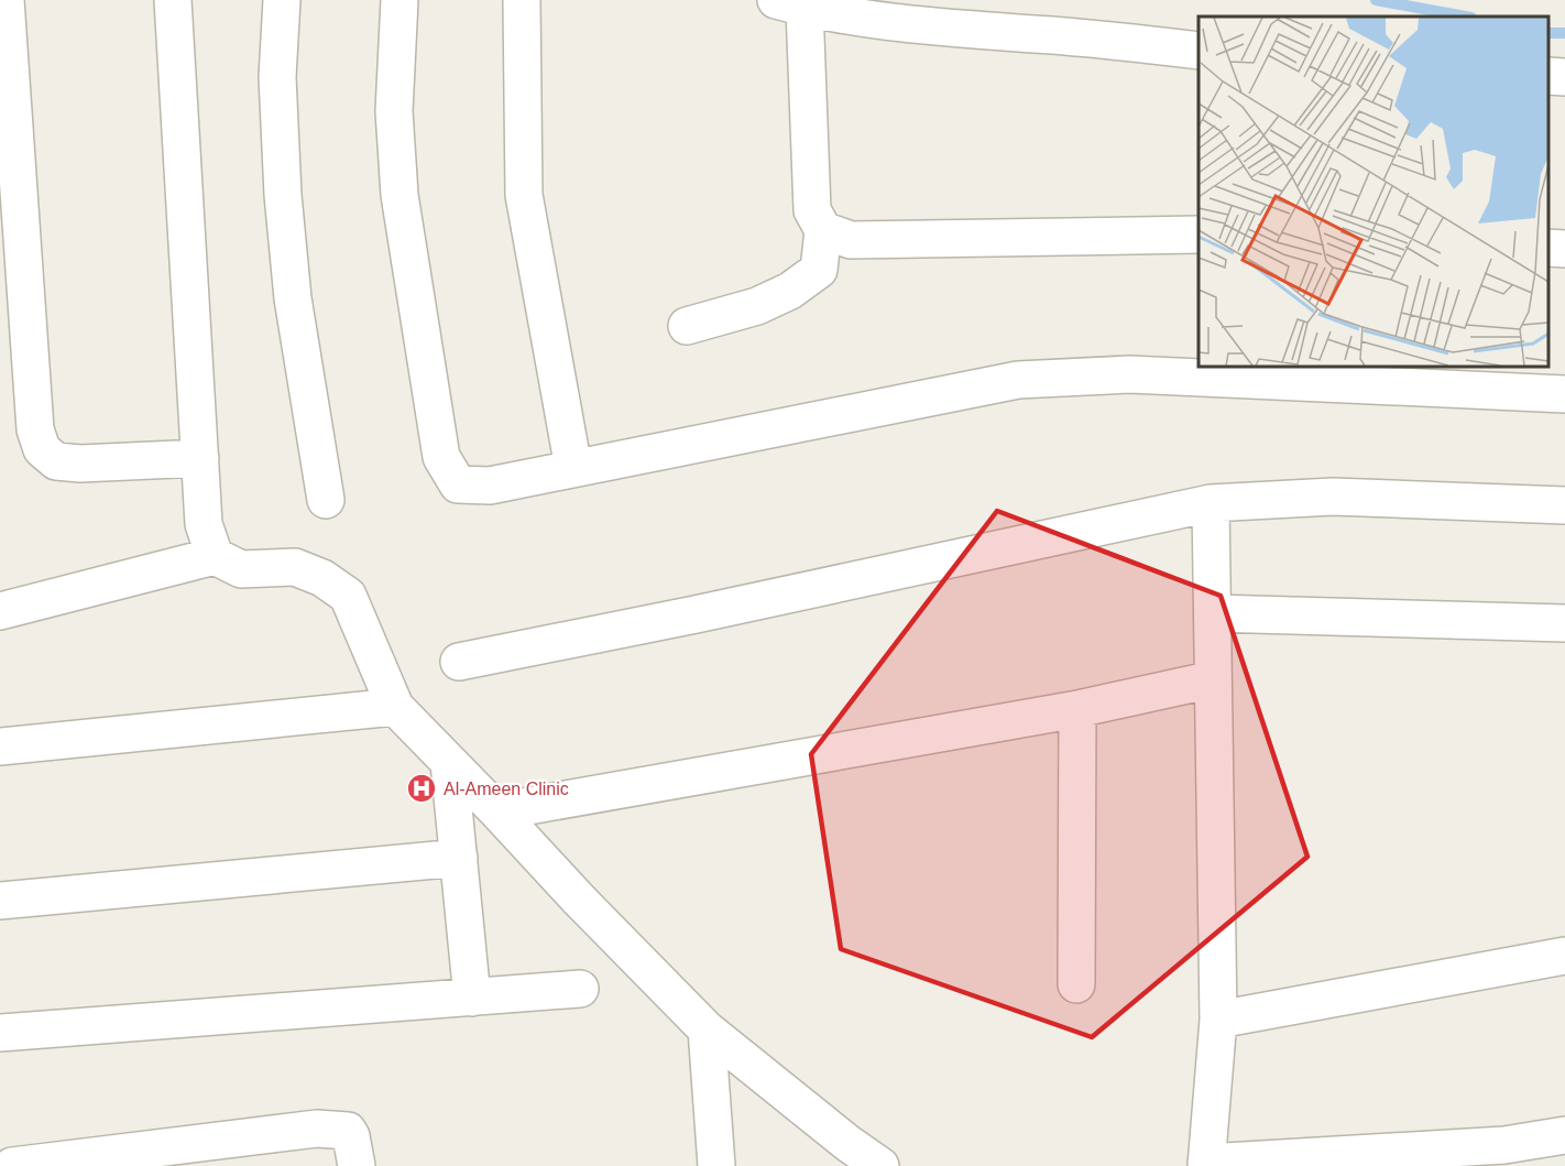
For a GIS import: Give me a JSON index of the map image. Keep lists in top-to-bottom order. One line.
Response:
{"places":{"hospital":["Al-Ameen Clinic"]}}
